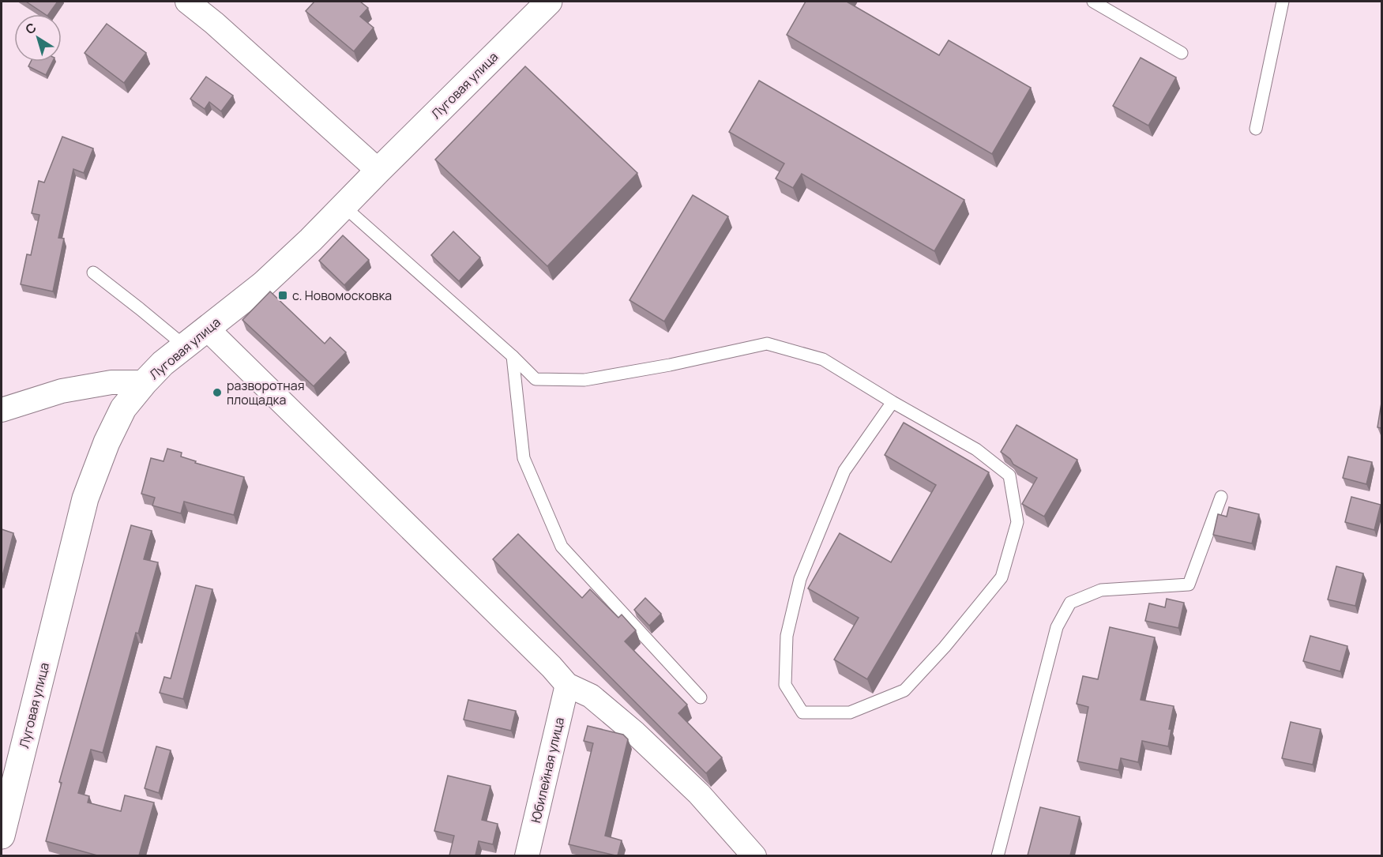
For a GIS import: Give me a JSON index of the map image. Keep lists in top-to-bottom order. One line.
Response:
{"streets":{"street":["Луговая улица","Юбилейная улица"]},"places":{"transit":["с. Новомосковка"],"other":["разворотная площадка"]},"north":"top left"}
